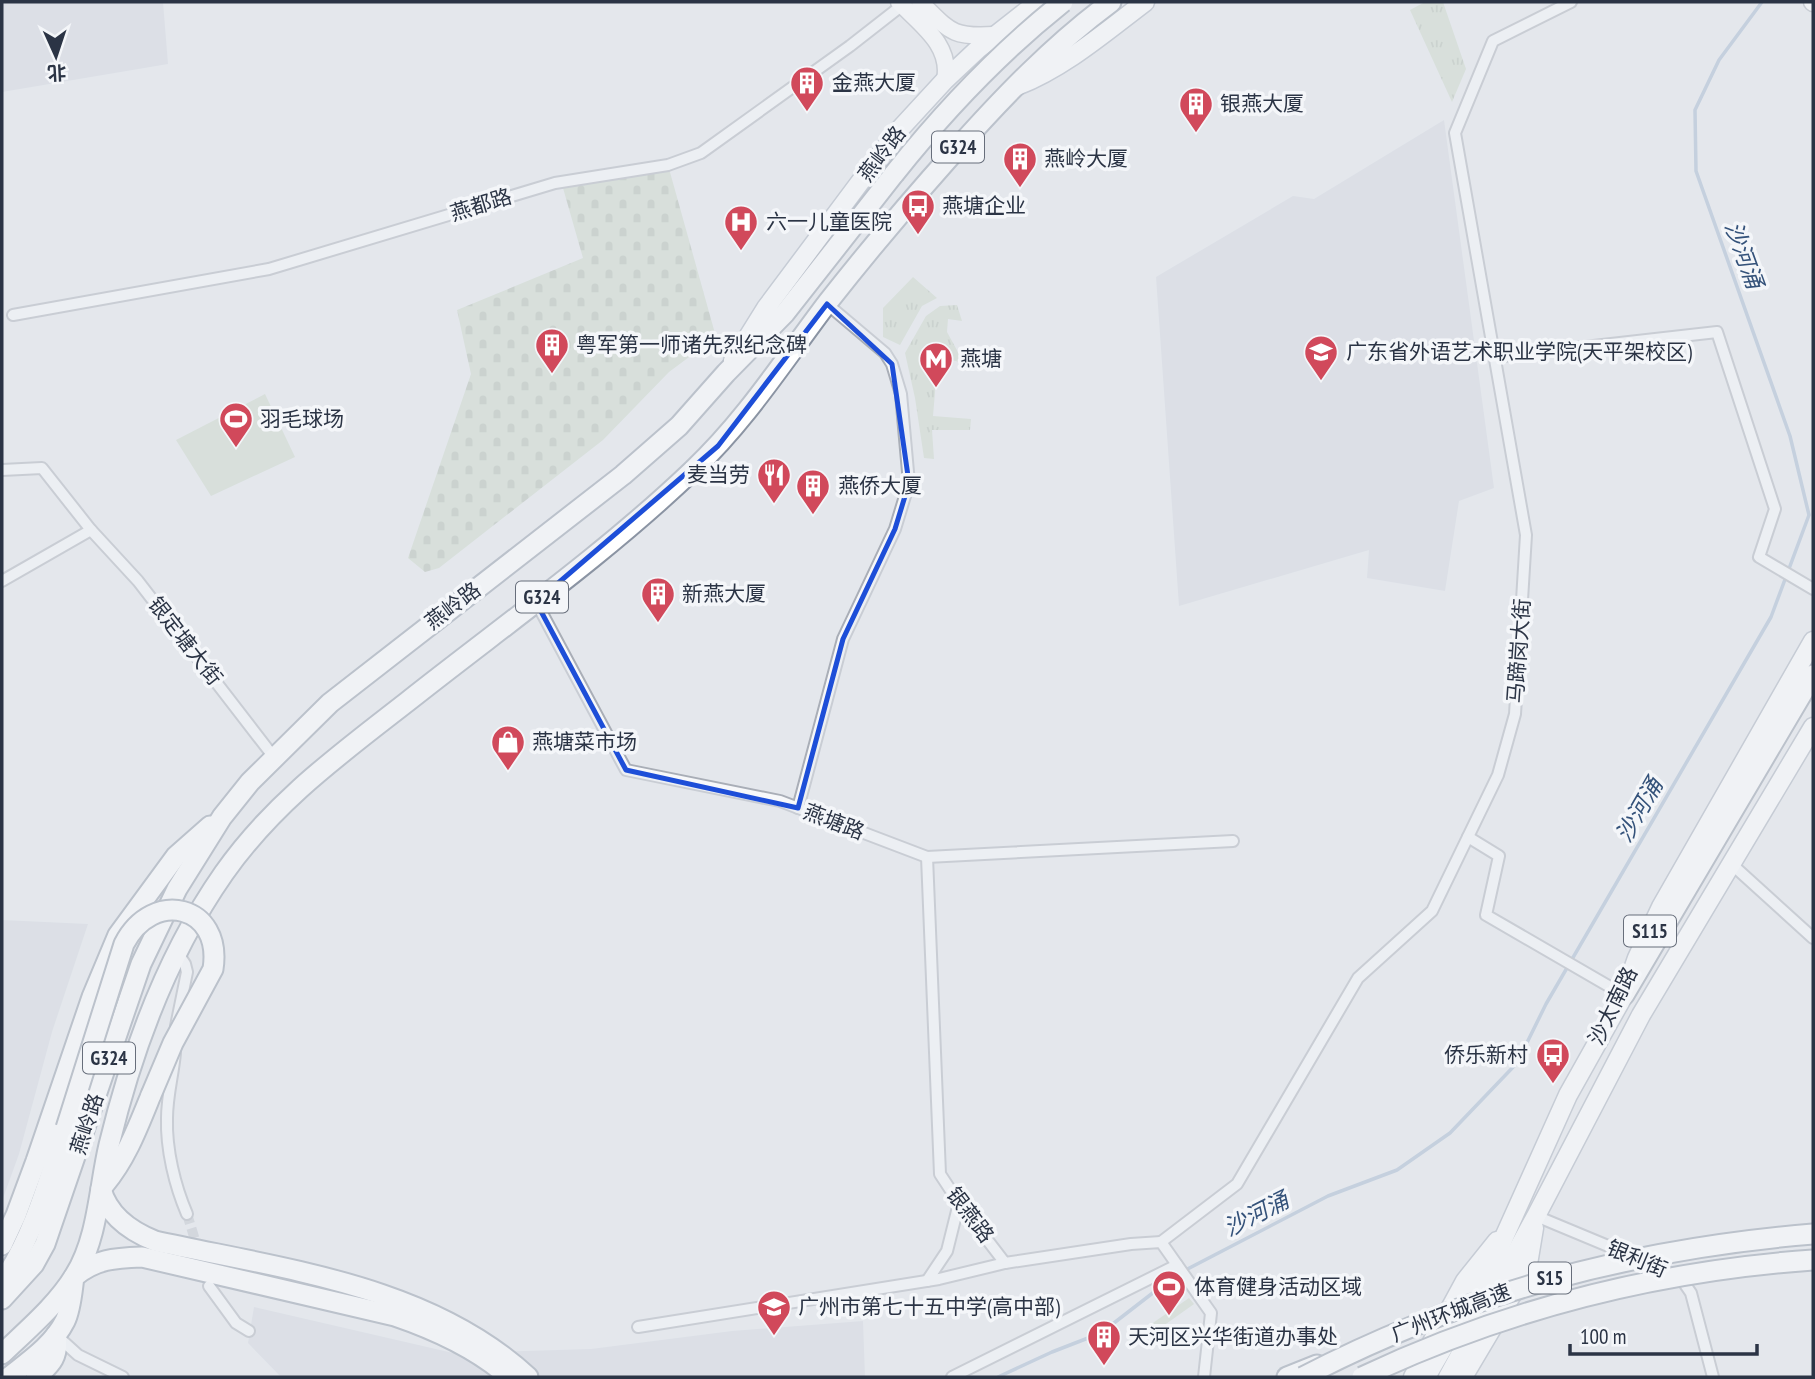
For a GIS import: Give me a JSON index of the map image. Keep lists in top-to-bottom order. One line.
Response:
{"streets":{"highway":["G324","燕岭路","S15","广州环城高速"],"main road":["S115","沙太南路"],"street":["燕都路","银定塘大街","马蹄岗大街","燕塘路","银燕路","银利街"]},"crossings":[["燕岭路","银定塘大街"],["燕岭路","燕塘路"],["马蹄岗大街","银燕路"],["燕塘路","银燕路"],["沙太南路","银利街"]],"water":["沙河涌"],"places":{"building":["金燕大厦","银燕大厦","燕岭大厦","粤军第一师诸先烈纪念碑","燕侨大厦","新燕大厦","天河区兴华街道办事处"],"bus stop":["燕塘企业","侨乐新村"],"hospital":["六一儿童医院"],"school or university":["广东省外语艺术职业学院(天平架校区)","广州市第七十五中学(高中部)"],"metro station":["燕塘"],"sports":["羽毛球场","体育健身活动区域"],"restaurant":["麦当劳"],"shop":["燕塘菜市场"]},"scale_bar":"100 m","north":"bottom"}
